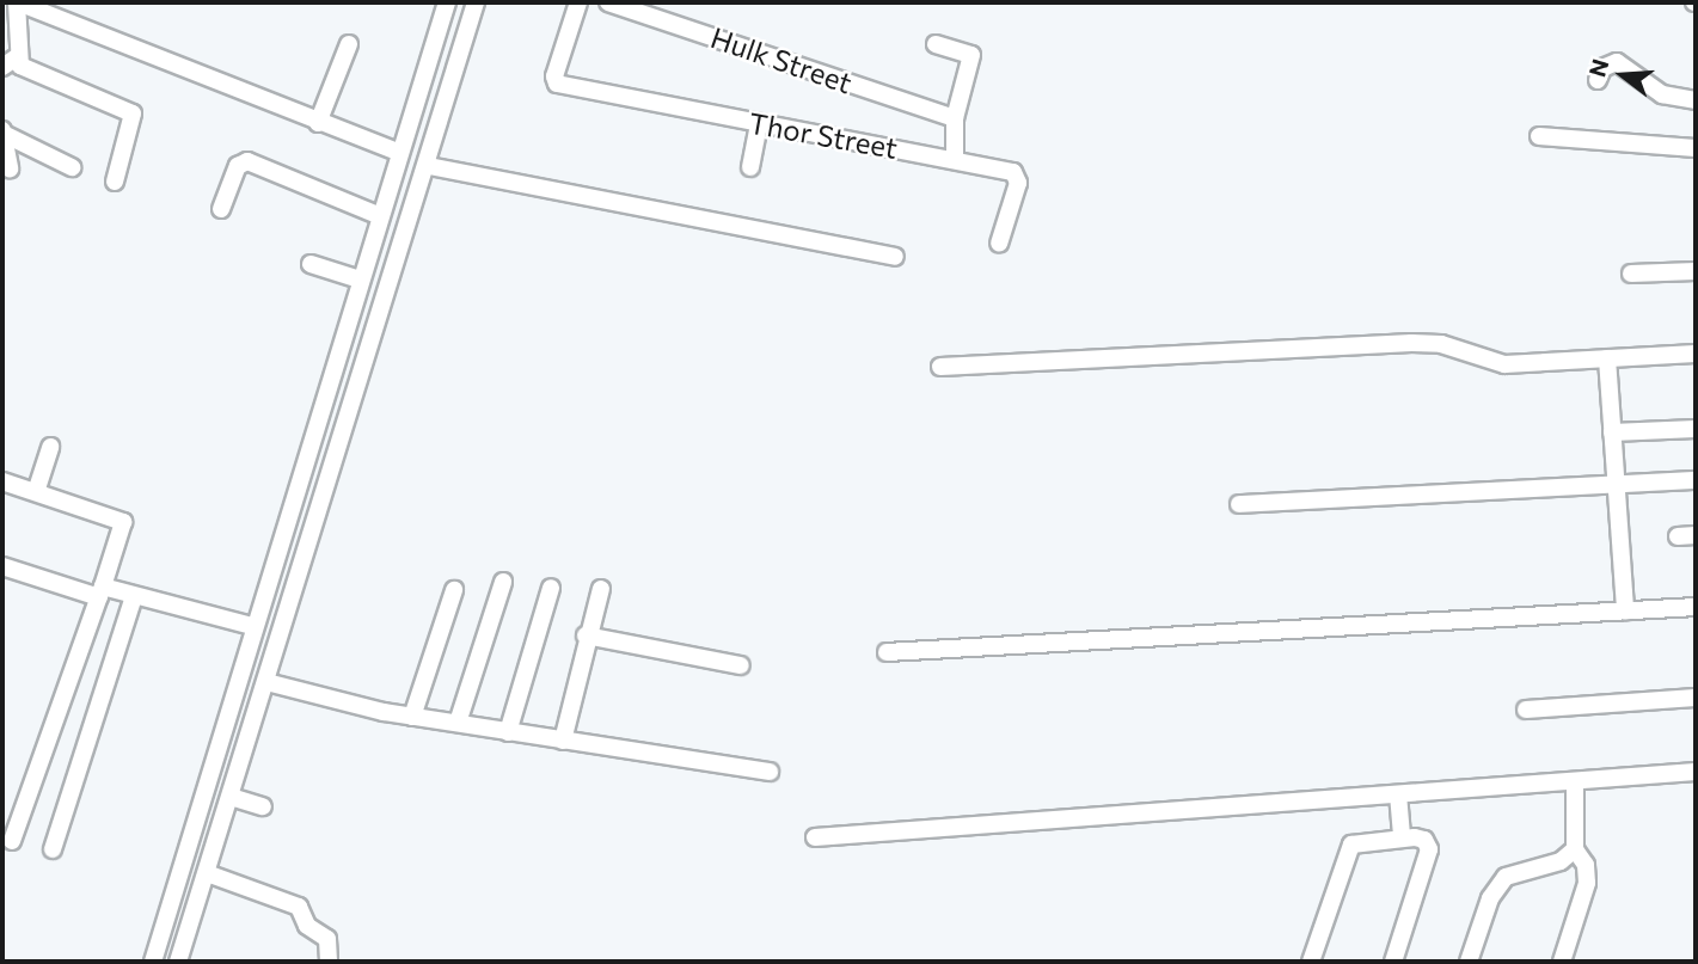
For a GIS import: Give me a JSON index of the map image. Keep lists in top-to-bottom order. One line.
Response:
{"streets":{"street":["Hulk Street","Thor Street"]},"north":"left"}
